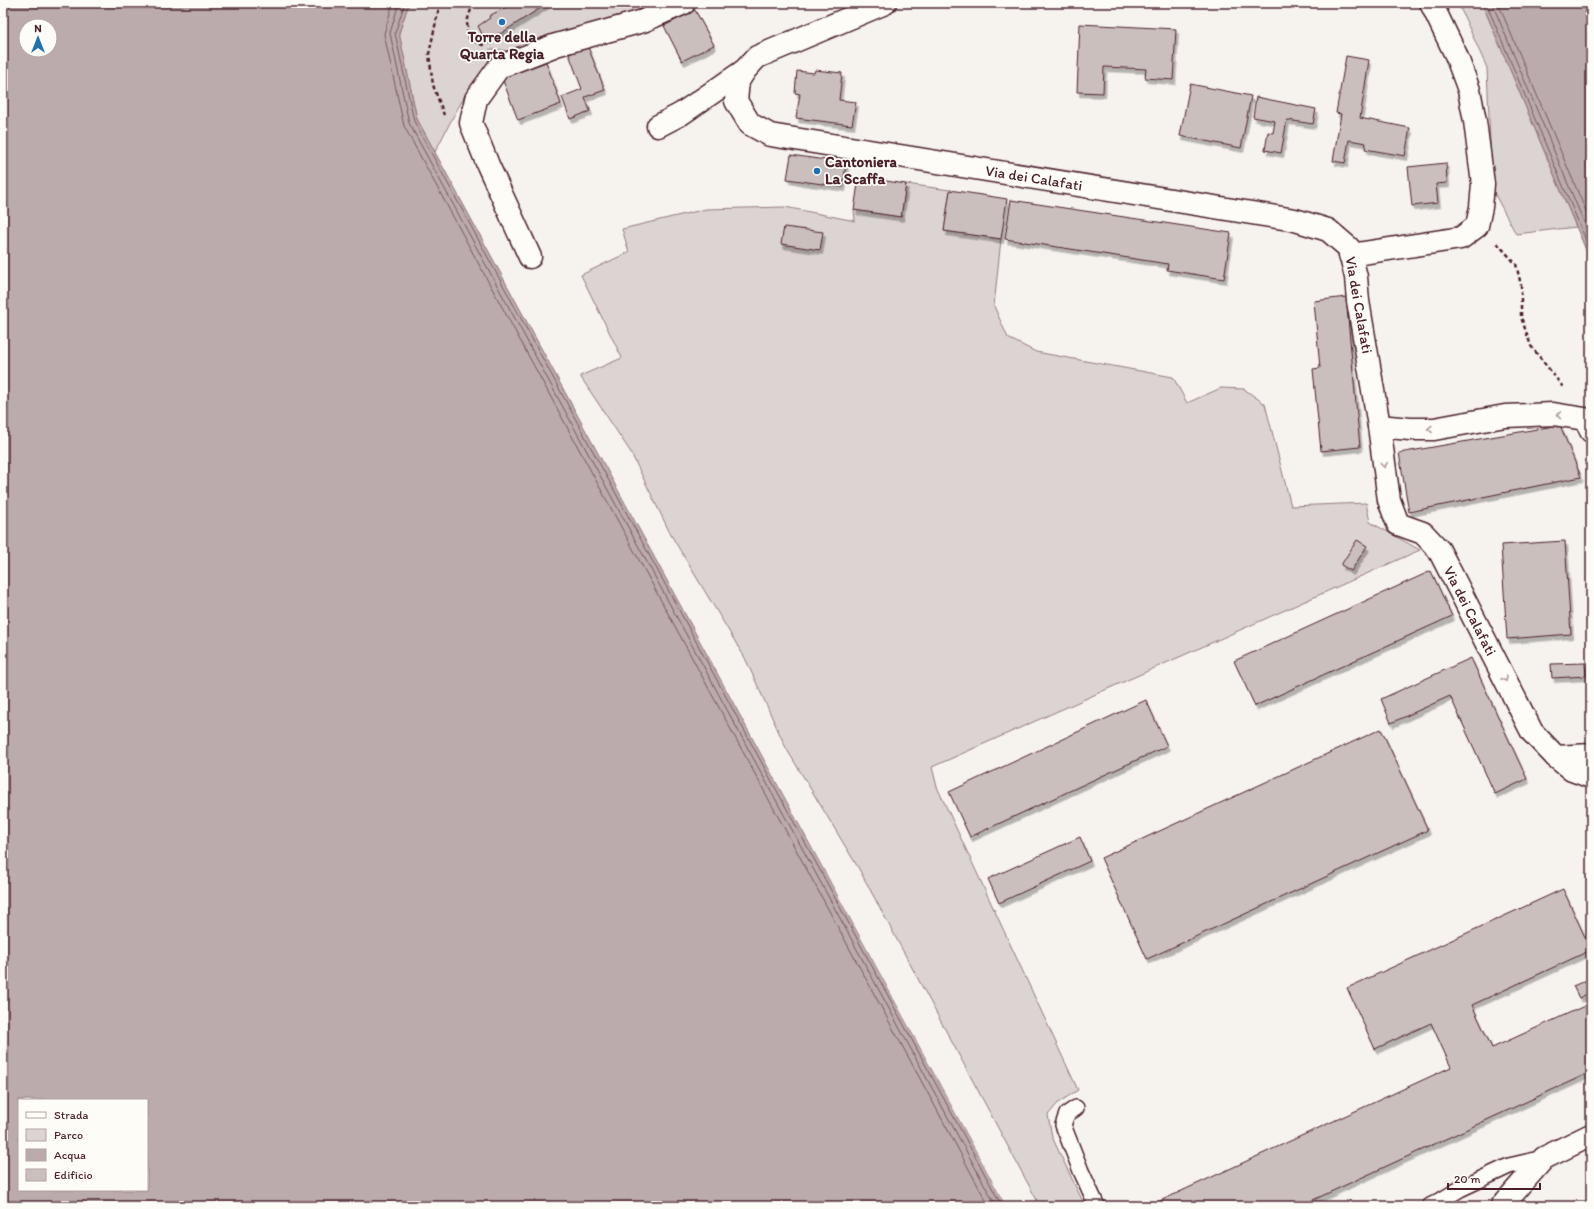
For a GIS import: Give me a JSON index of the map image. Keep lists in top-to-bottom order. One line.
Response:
{"streets":{"street":["Via dei Calafati"]},"places":["Torre della Quarta Regia","Cantoniera La Scaffa"],"legend":["Strada","Parco","Acqua","Edificio"],"scale_bar":"20 m","north":"top"}
